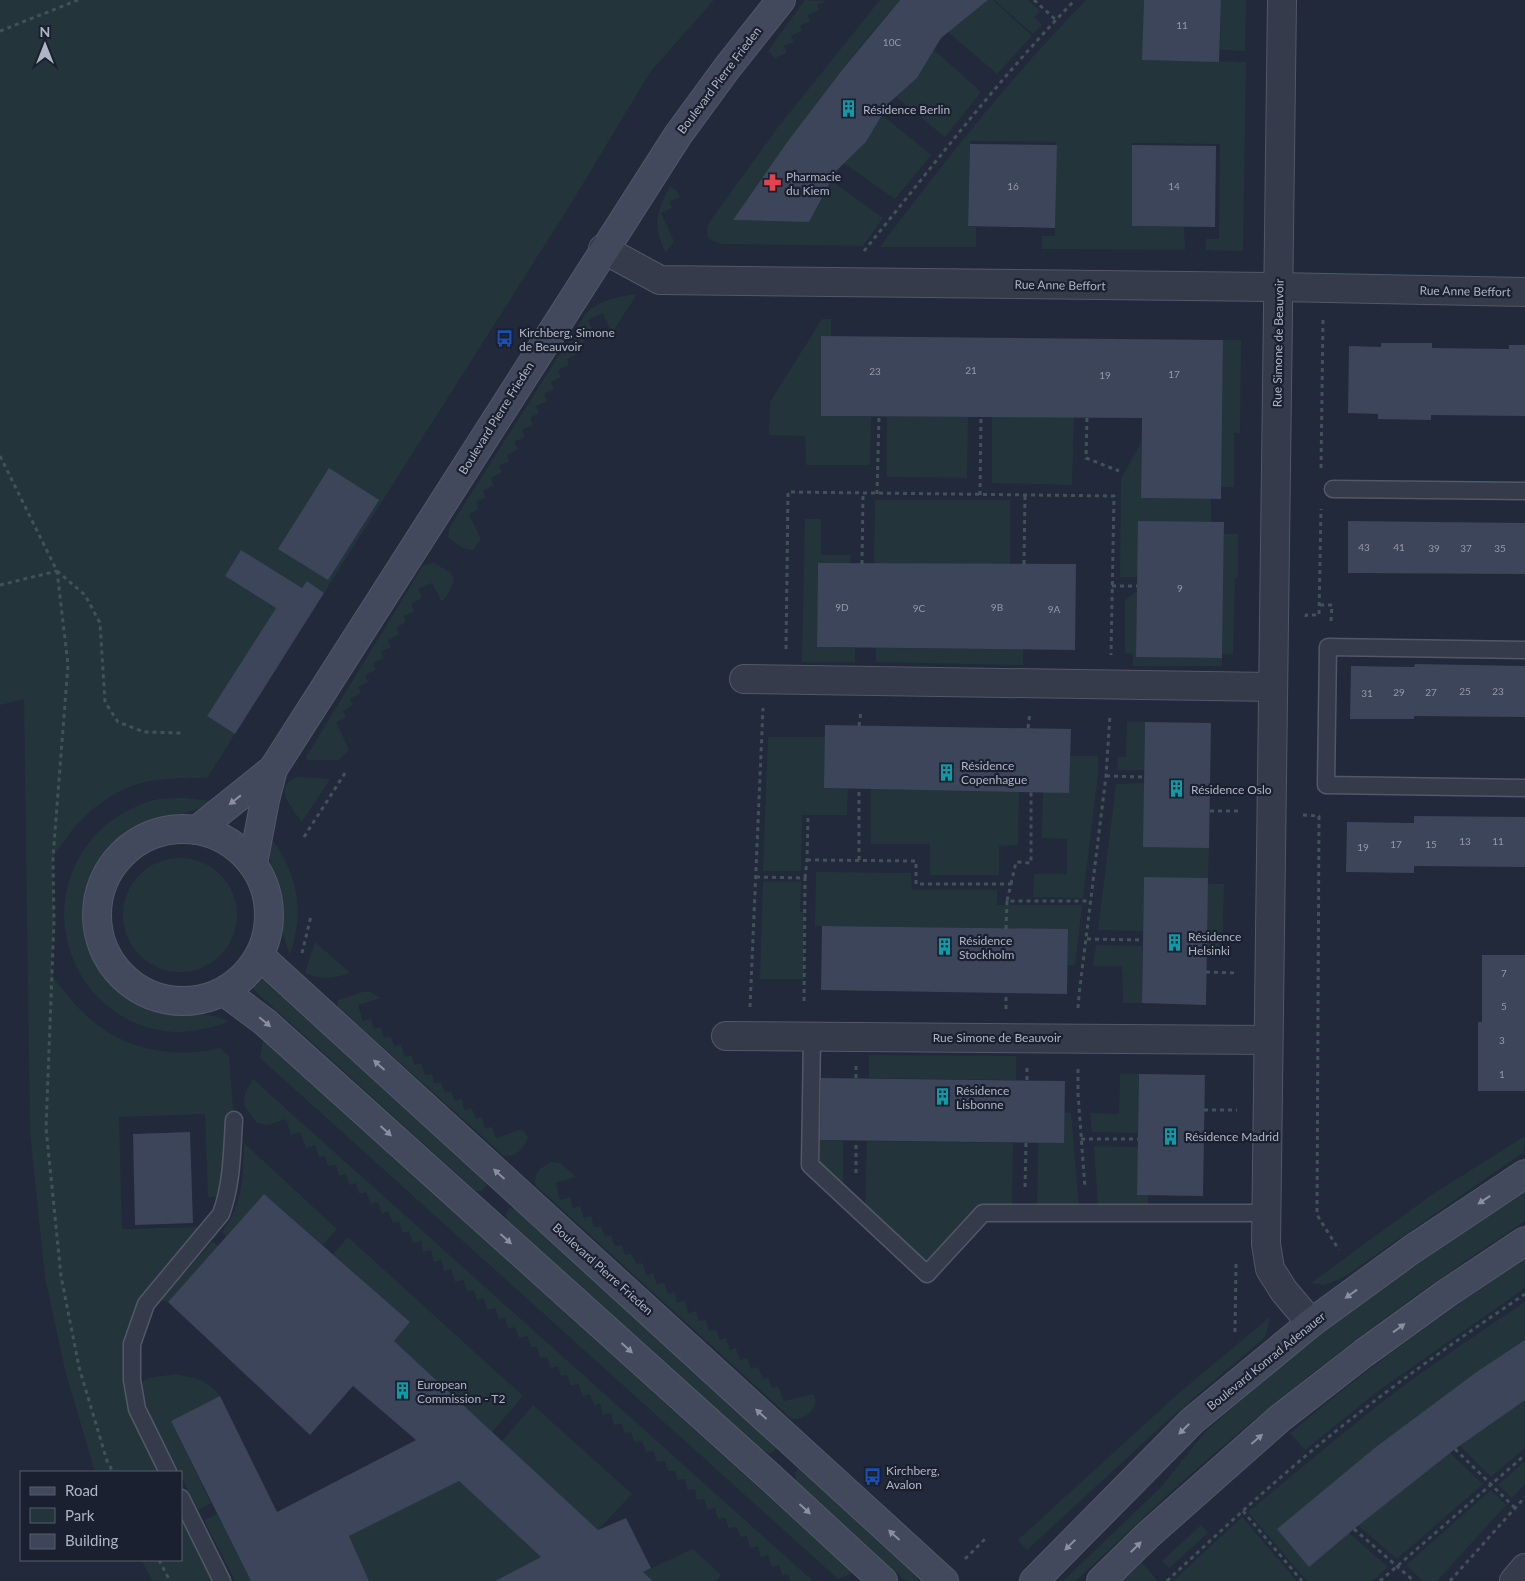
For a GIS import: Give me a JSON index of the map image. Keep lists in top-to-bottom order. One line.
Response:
{"streets":{"main road":["Boulevard Pierre Frieden","Boulevard Konrad Adenauer"],"street":["Rue Anne Beffort","Rue Simone de Beauvoir"]},"crossings":[["Boulevard Pierre Frieden","Rue Anne Beffort"],["Rue Anne Beffort","Rue Simone de Beauvoir"],["Rue Simone de Beauvoir","Boulevard Konrad Adenauer"]],"places":{"building":["Résidence Berlin","Résidence Copenhague","Résidence Oslo","Résidence Helsinki","Résidence Stockholm","Résidence Lisbonne","Résidence Madrid","European Commission - T2"],"pharmacy":["Pharmacie du Kiem"],"bus stop":["Kirchberg, Simone de Beauvoir","Kirchberg, Avalon"]},"house_numbers":["11","10C","16","14","21","23","17","19","43","41","39","37","35","9","9D","9B","9C","9A","25","23","29","27","31","13","11","17","15","19","7","5","3","1"],"legend":["Road","Park","Building"],"north":"top"}
